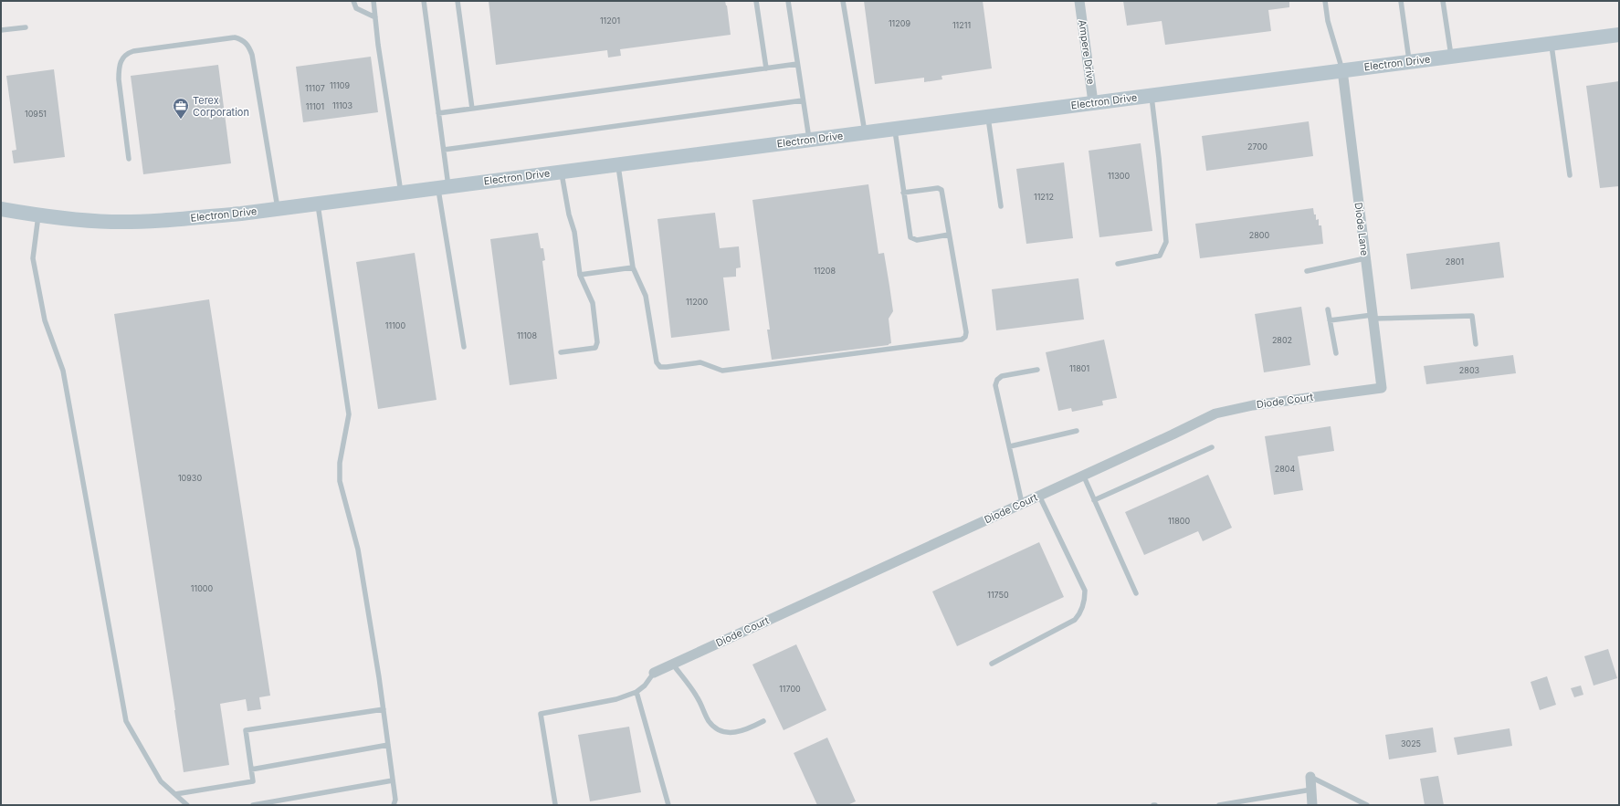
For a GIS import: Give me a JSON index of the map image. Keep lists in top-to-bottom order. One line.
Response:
{"streets":{"street":["Ampere Drive","Electron Drive","Diode Lane","Diode Court"]},"crossings":[["Ampere Drive","Electron Drive"],["Electron Drive","Diode Lane"],["Diode Lane","Diode Court"]],"places":{"office":["Terex Corporation"]},"house_numbers":["11201","11209","11211","11109","11107","11103","11101","10951","2700","11300","11212","2800","2801","11208","11200","11100","11108","2802","11801","2803","2804","10930","11800","11000","11750","11700","3025"]}
